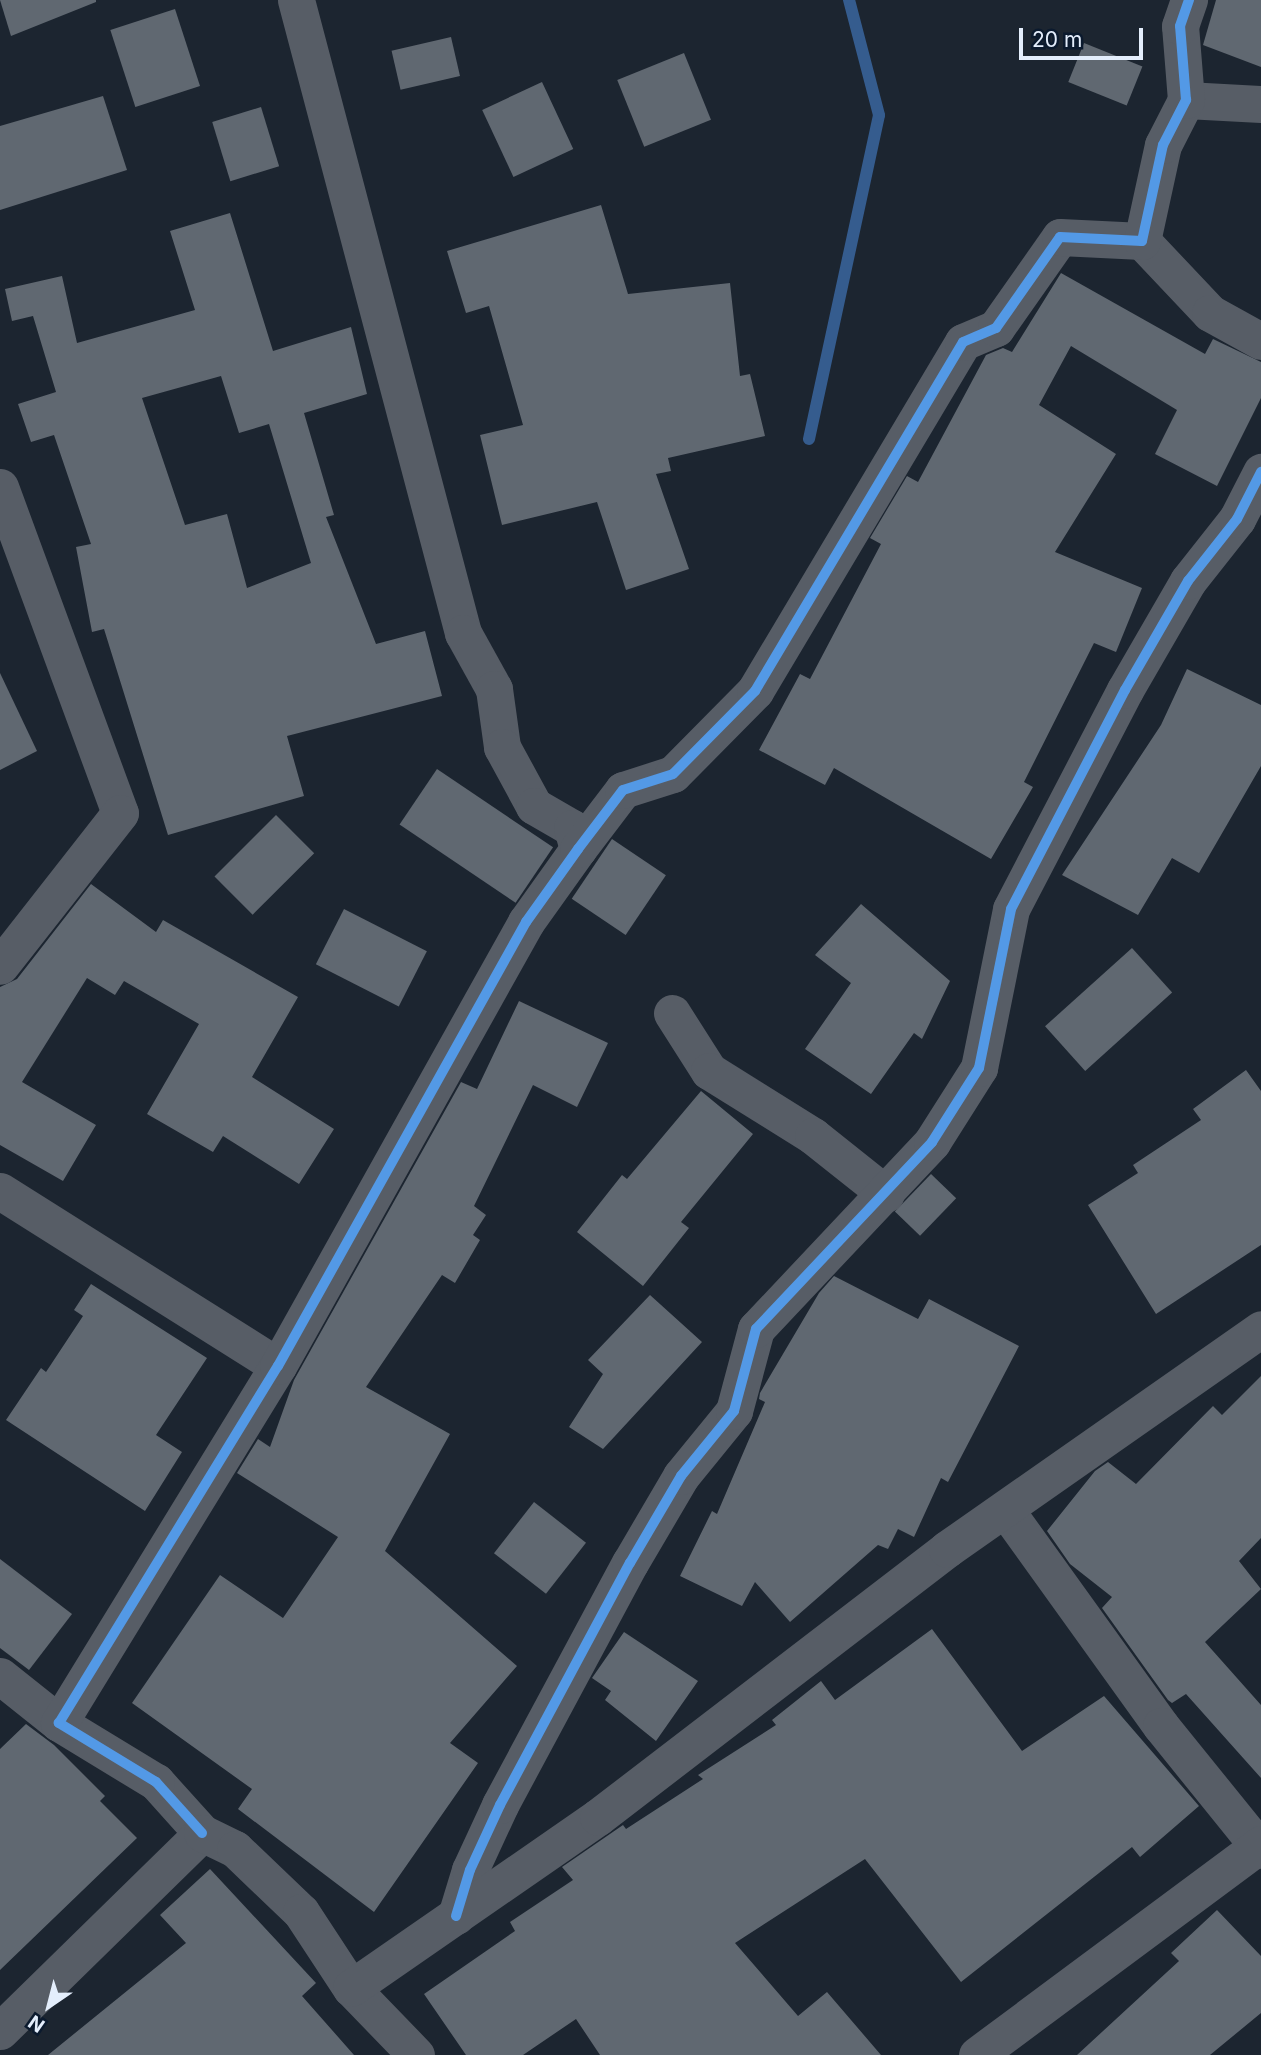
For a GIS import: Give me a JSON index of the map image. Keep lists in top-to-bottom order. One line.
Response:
{"scale_bar":"20 m","north":"bottom left"}
